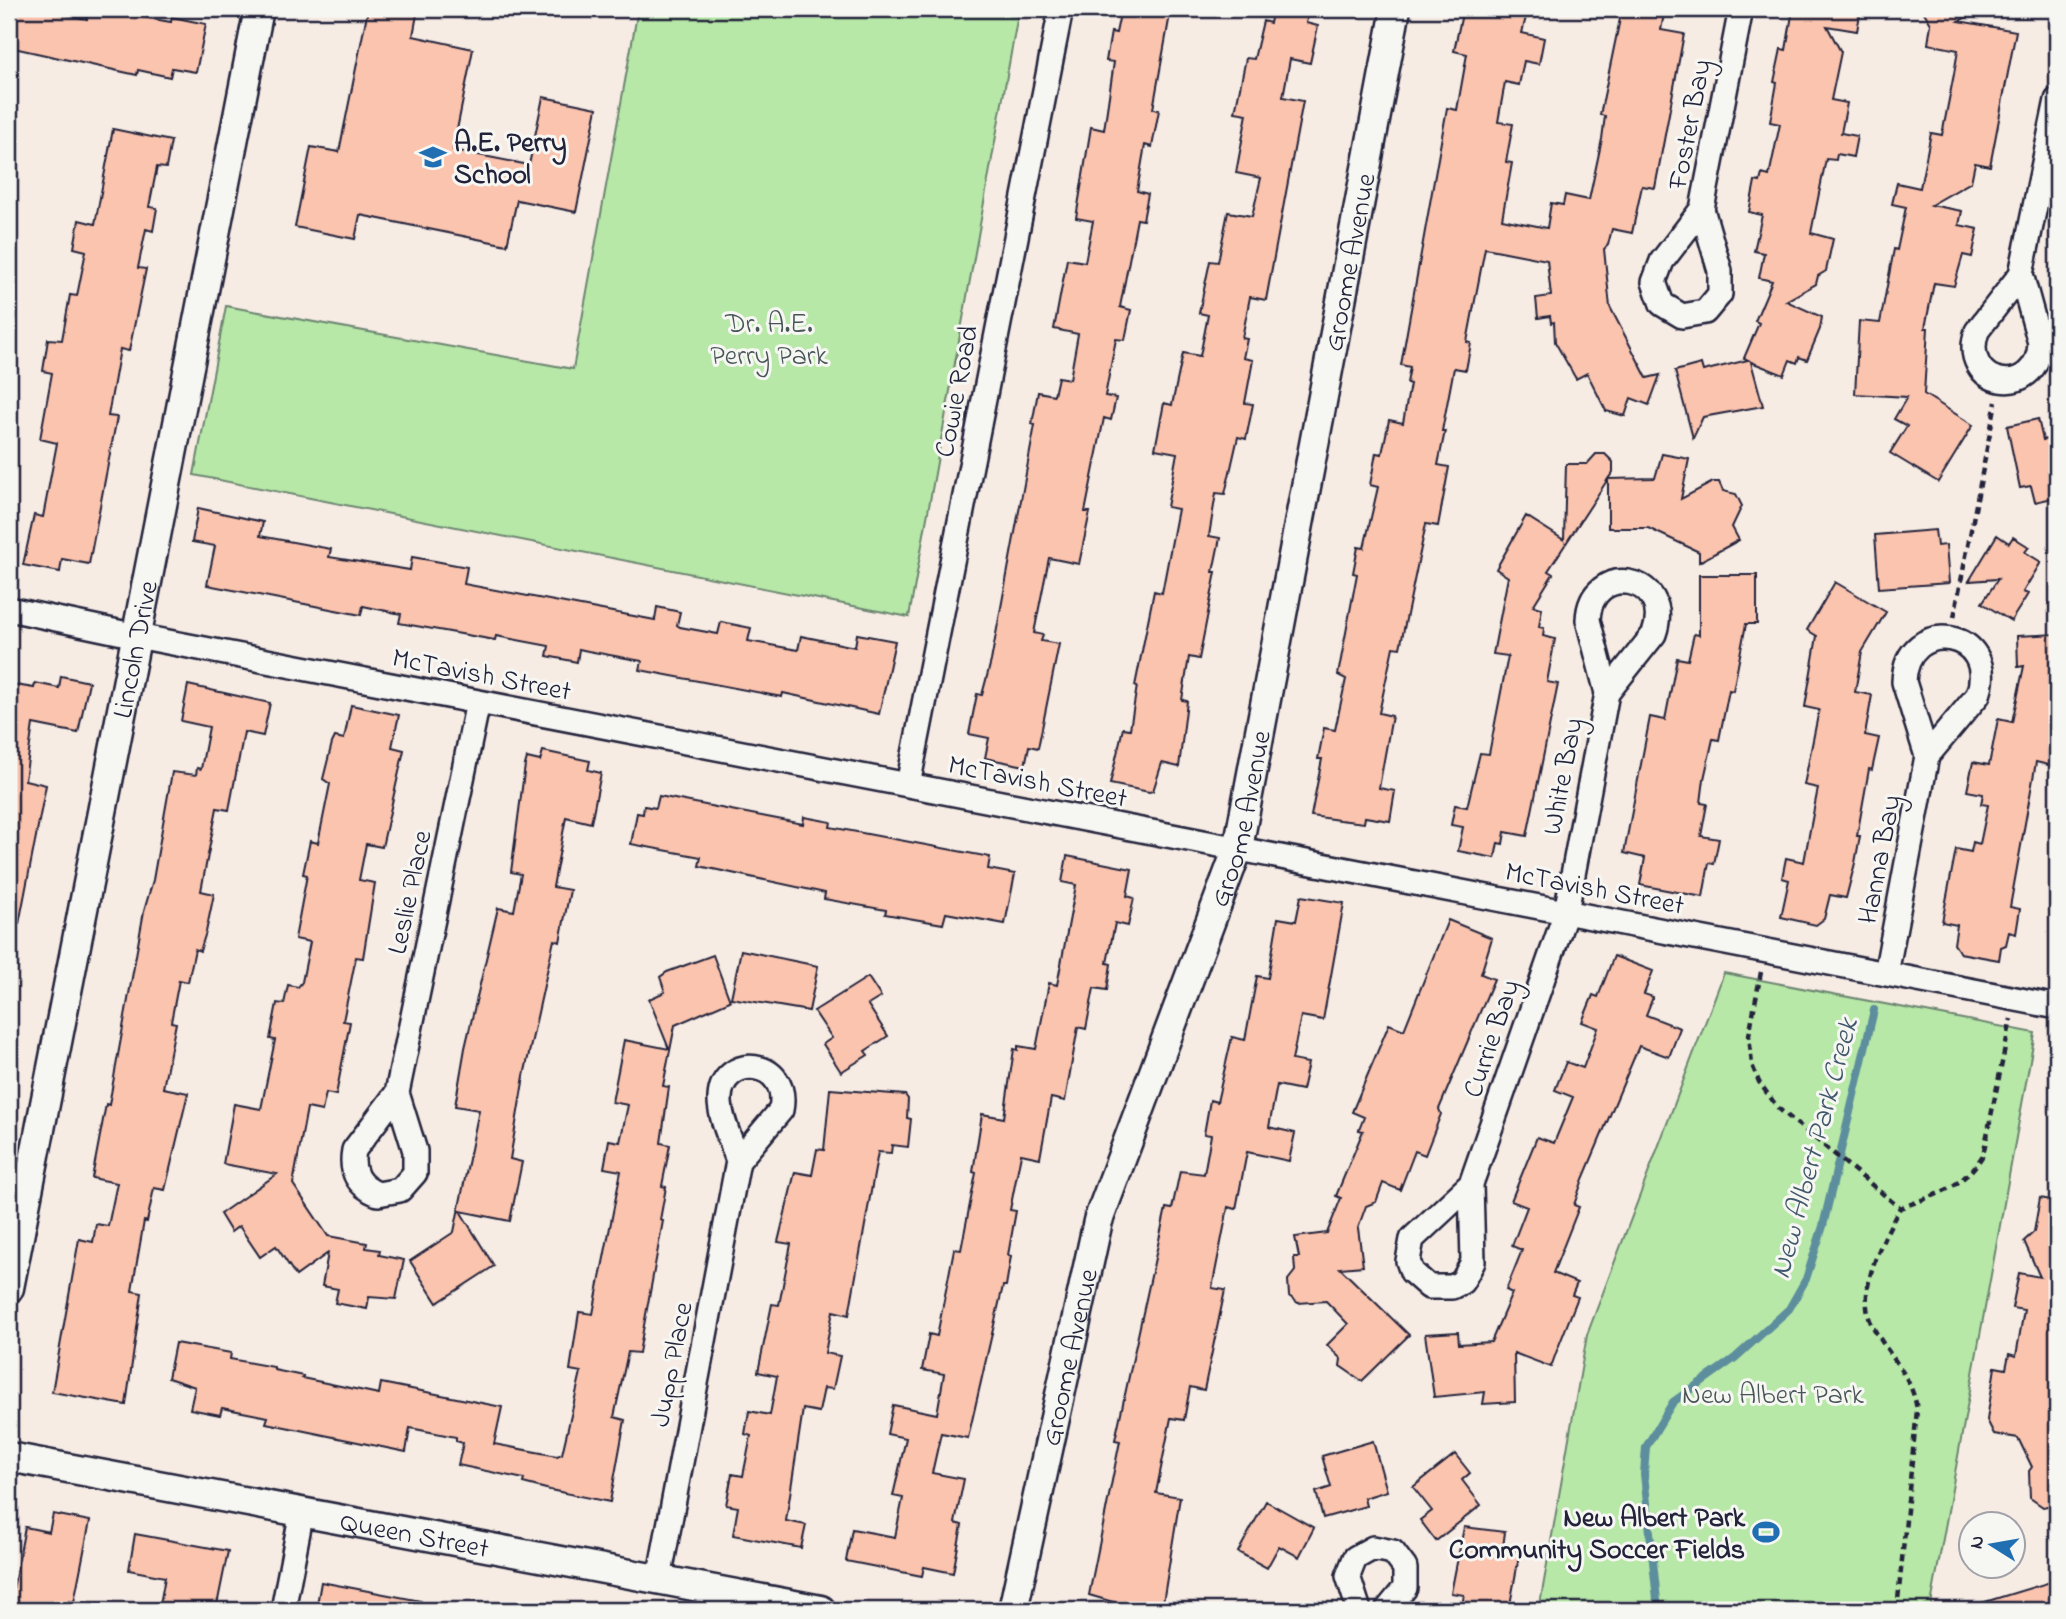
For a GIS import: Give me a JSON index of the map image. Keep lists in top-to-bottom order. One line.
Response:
{"streets":{"street":["Foster Bay","Groome Avenue","Cowie Road","Lincoln Drive","McTavish Street","White Bay","Hanna Bay","Leslie Place","Currie Bay","Jupp Place","Queen Street"]},"crossings":[["Groome Avenue","McTavish Street"],["Cowie Road","McTavish Street"],["Lincoln Drive","McTavish Street"],["McTavish Street","White Bay"],["McTavish Street","Hanna Bay"],["McTavish Street","Leslie Place"],["McTavish Street","Currie Bay"],["White Bay","Currie Bay"],["Jupp Place","Queen Street"]],"water":["New Albert Park Creek"],"parks":["Dr. A.E. Perry Park","New Albert Park"],"places":{"school or university":["A.E. Perry School"],"sports":["New Albert Park Community Soccer Fields"]},"north":"left"}
